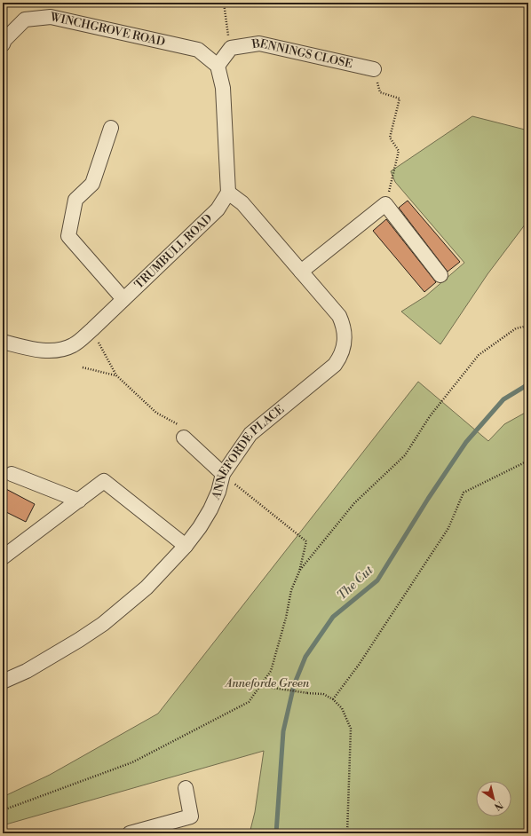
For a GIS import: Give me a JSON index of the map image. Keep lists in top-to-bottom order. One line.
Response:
{"streets":{"street":["WINCHGROVE ROAD","BENNINGS CLOSE","TRUMBULL ROAD","ANNEFORDE PLACE"]},"crossings":[["TRUMBULL ROAD","ANNEFORDE PLACE"]],"water":["The Cut"],"parks":["Anneforde Green"],"north":"bottom right"}
